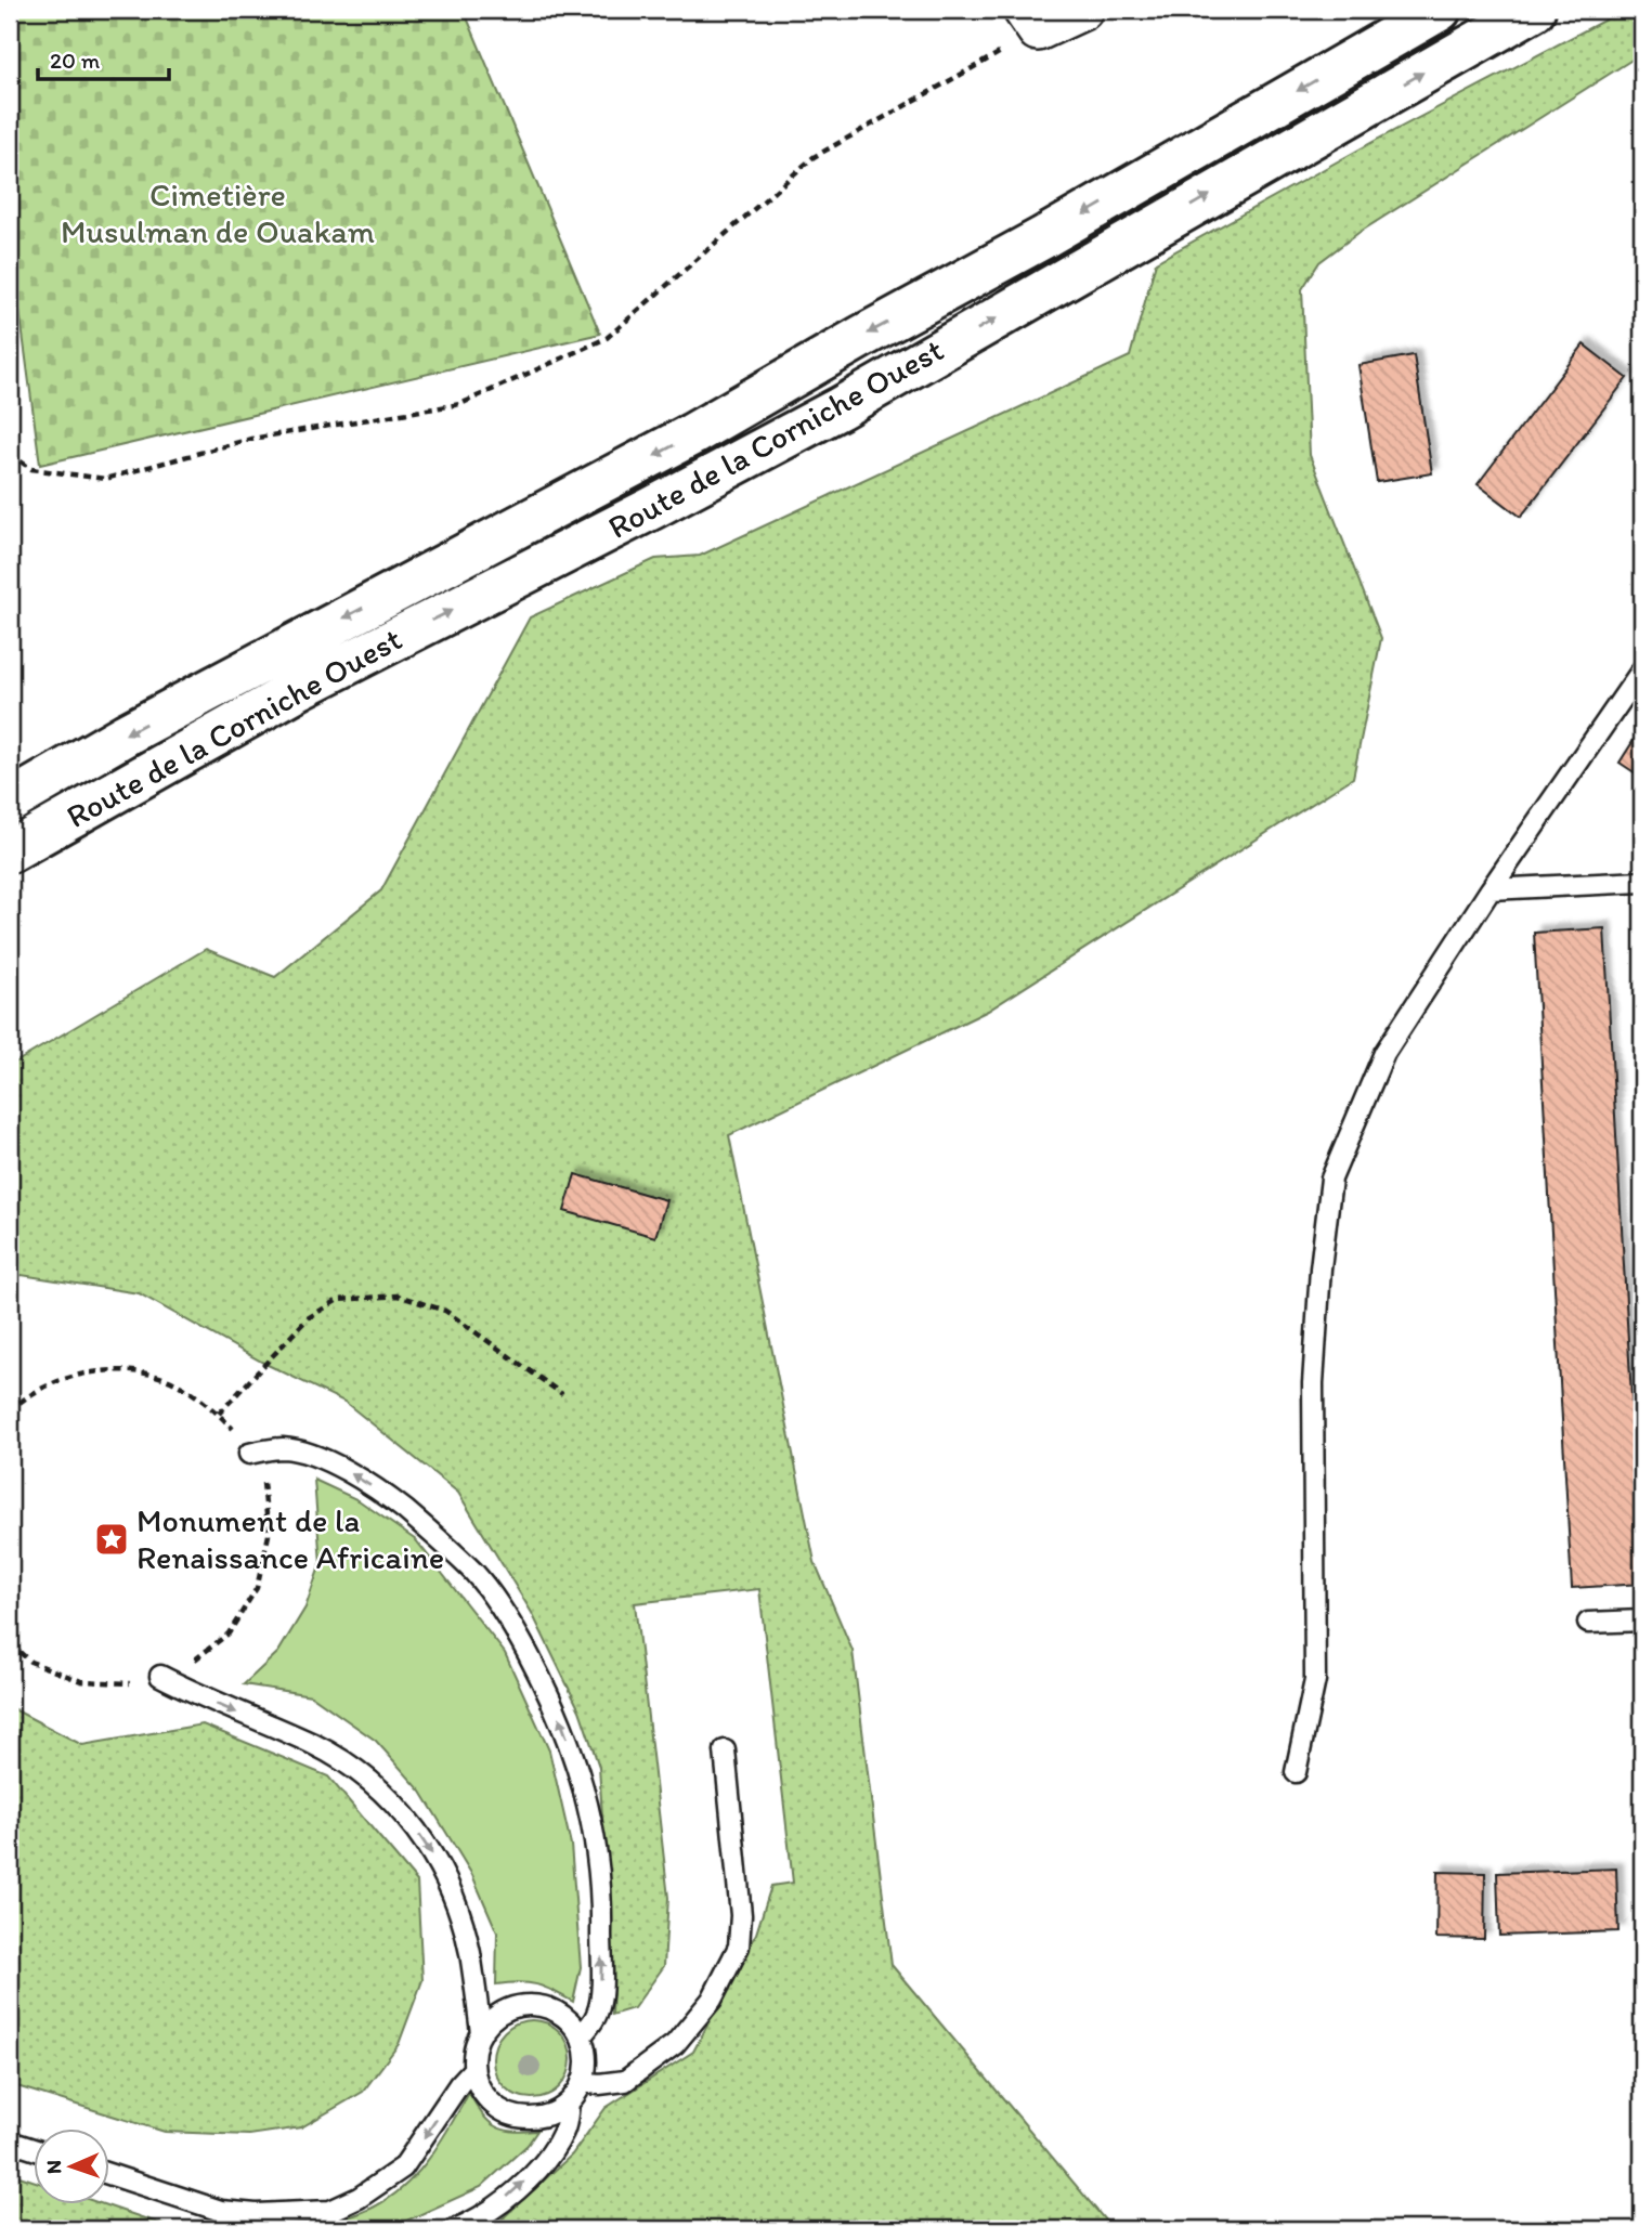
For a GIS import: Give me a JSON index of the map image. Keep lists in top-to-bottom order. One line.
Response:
{"streets":{"highway":["Route de la Corniche Ouest"]},"parks":["Cimetière Musulman de Ouakam"],"places":{"place":["Monument de la Renaissance Africaine"]},"scale_bar":"20 m","north":"left"}
